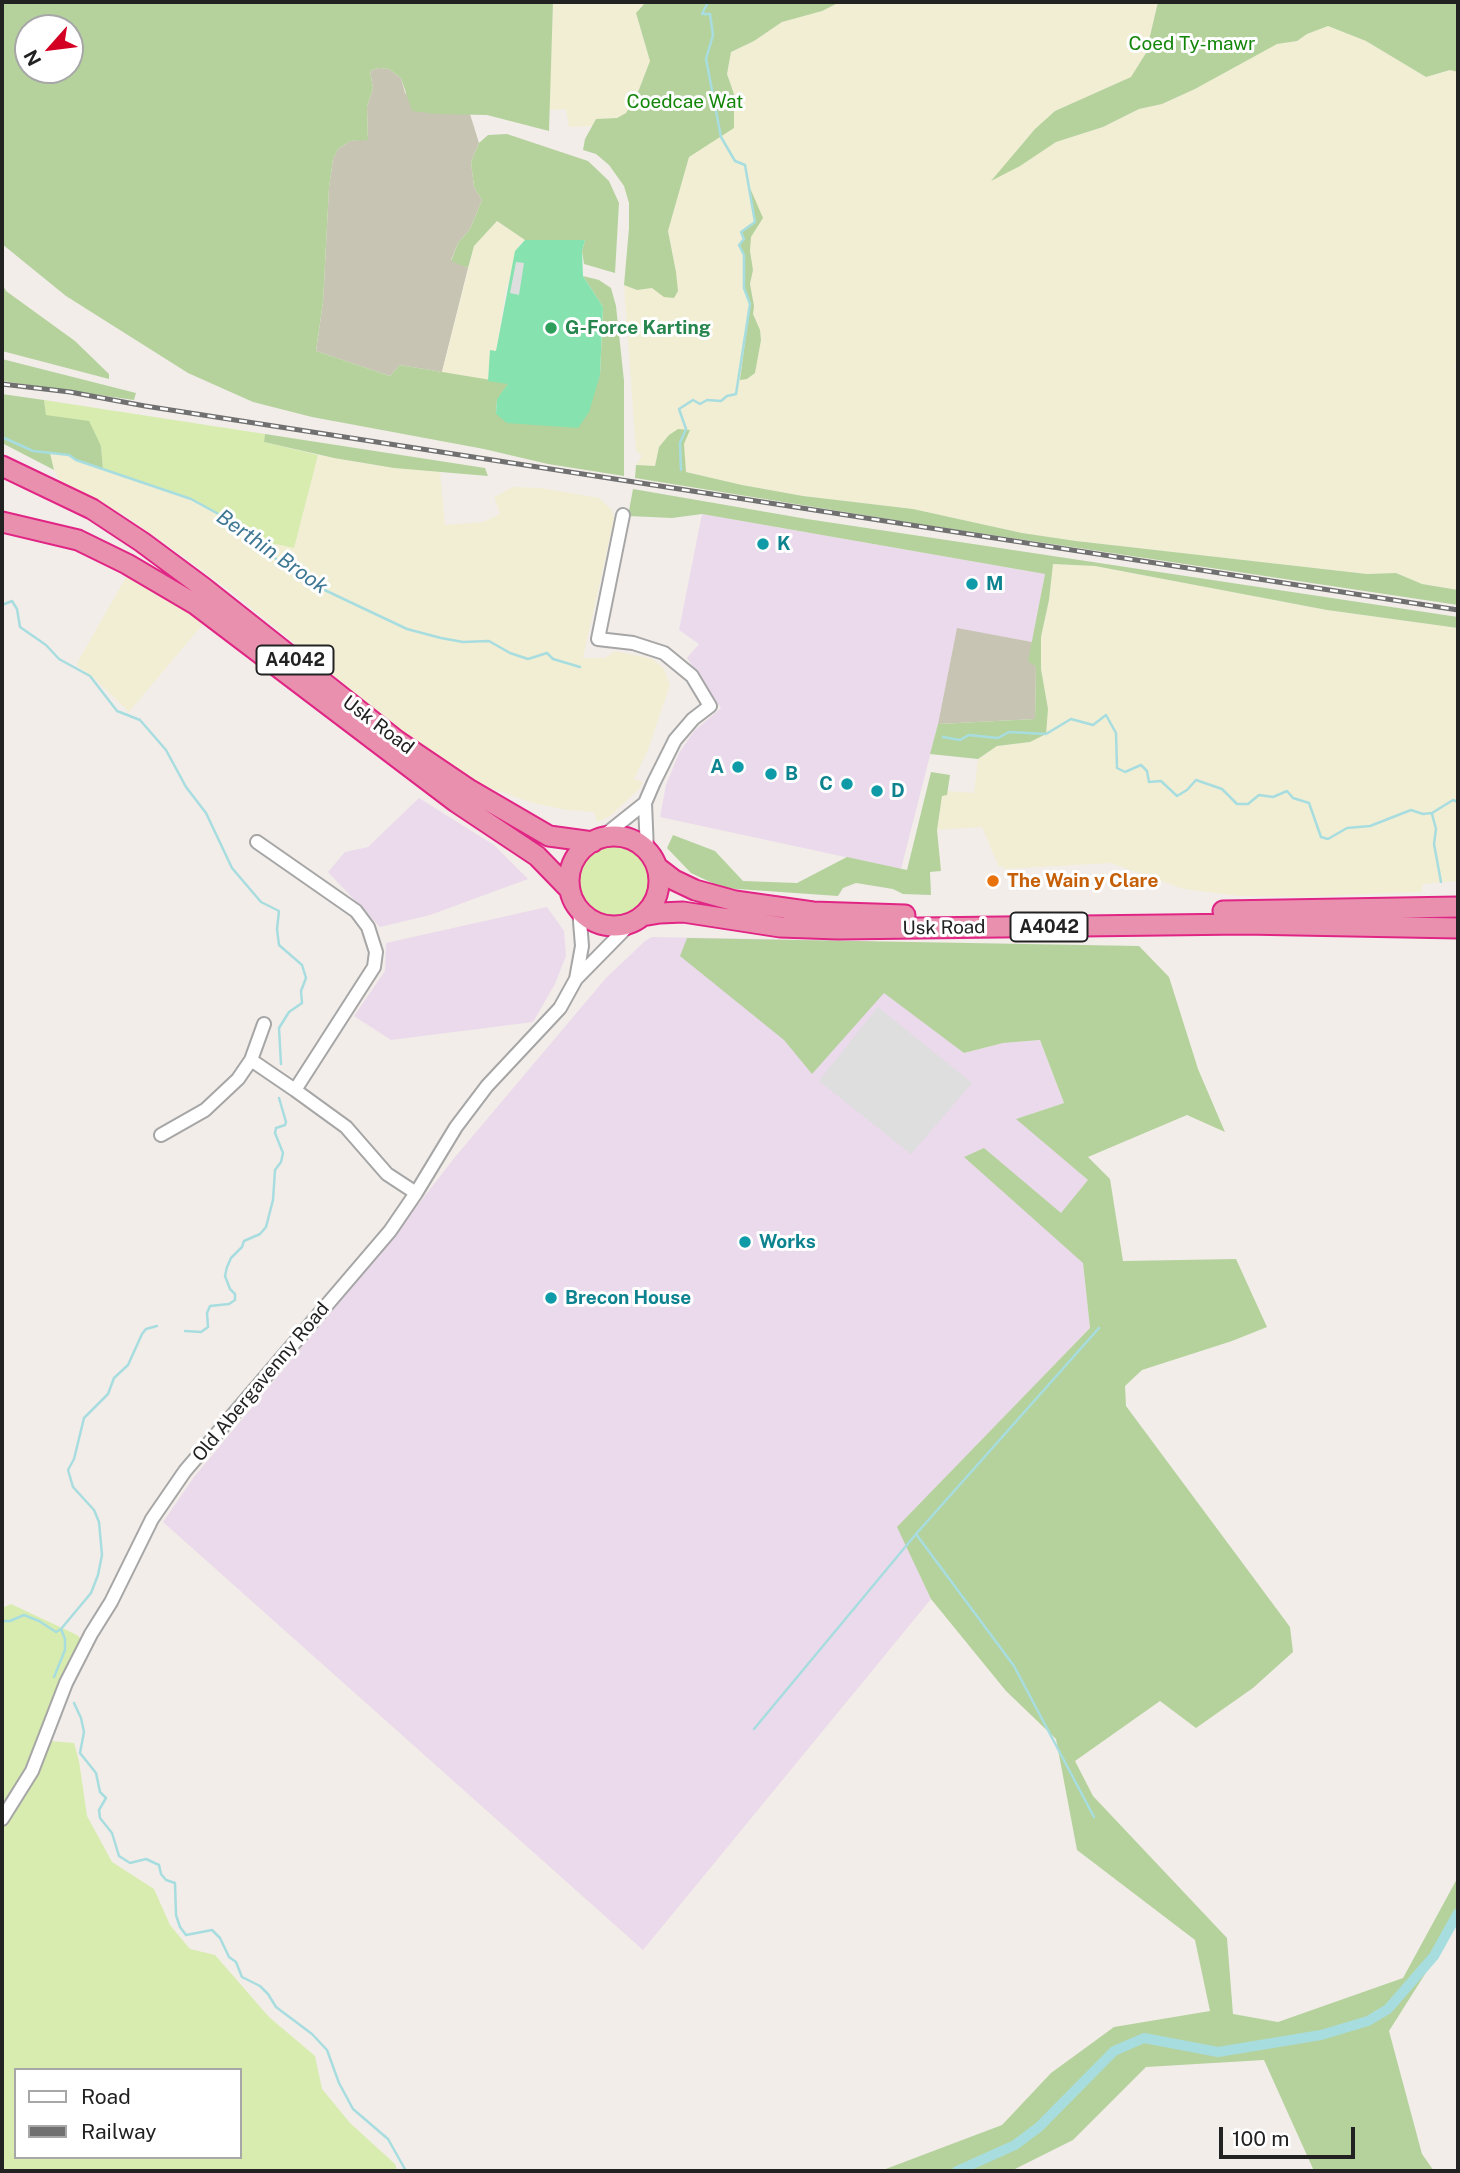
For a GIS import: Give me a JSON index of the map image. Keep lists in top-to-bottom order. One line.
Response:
{"streets":{"highway":["A4042","Usk Road"],"street":["Old Abergavenny Road"]},"water":["Berthin Brook"],"parks":["Coed Ty-mawr","Coedcae Wat"],"places":["G-Force Karting","K","M","A","B","C","D","The Wain y Clare","Works","Brecon House"],"legend":["Road","Railway"],"scale_bar":"100 m","north":"bottom left"}
